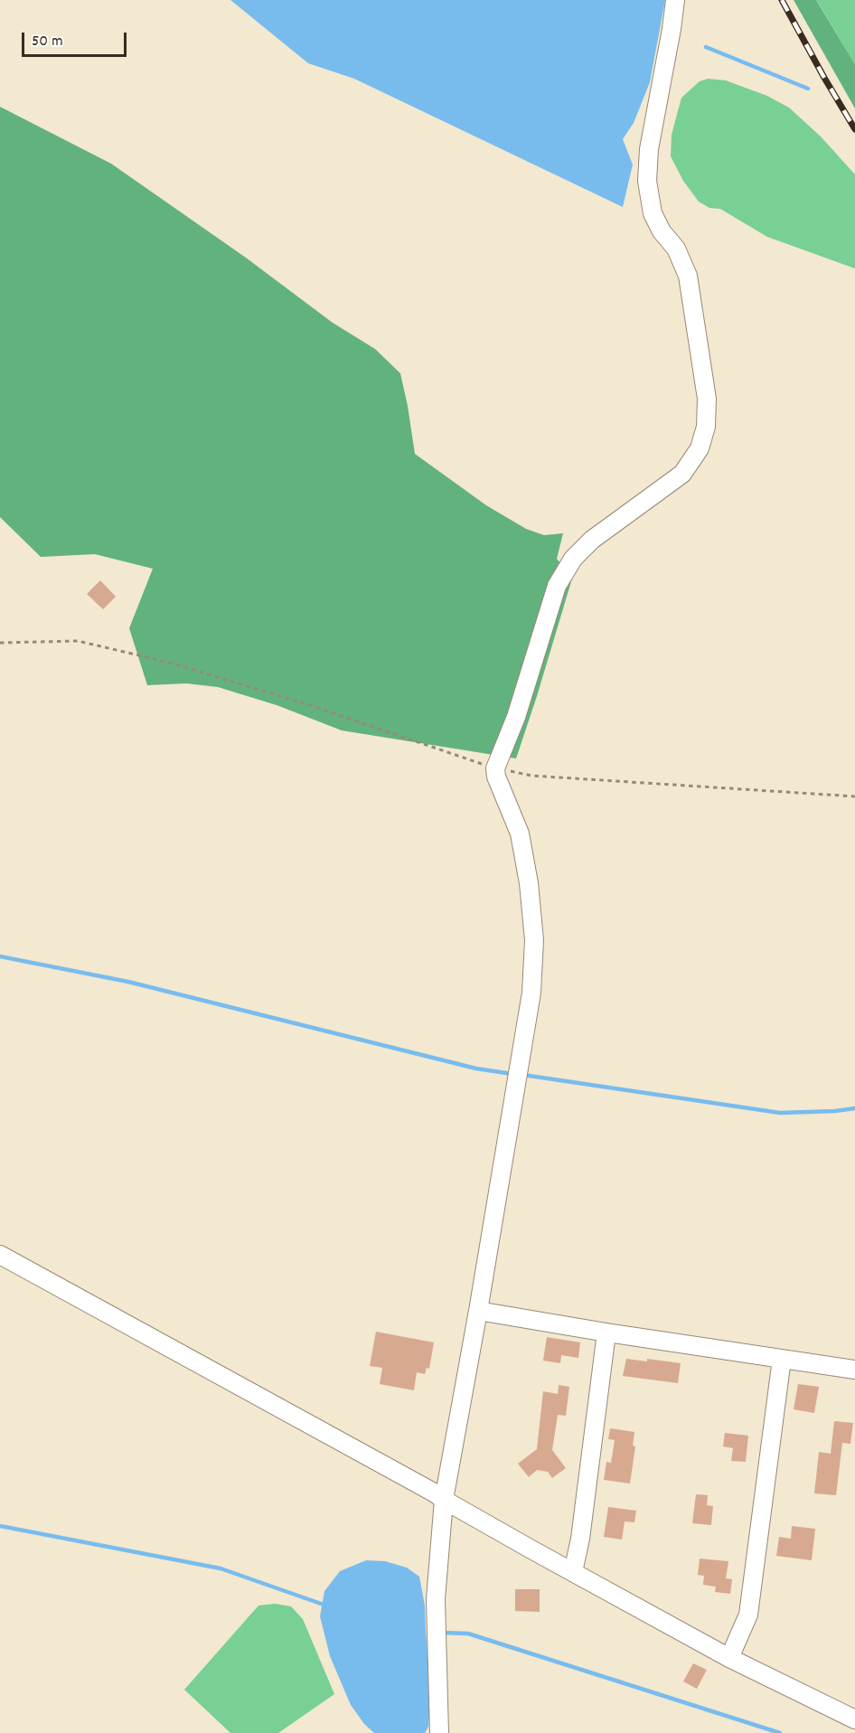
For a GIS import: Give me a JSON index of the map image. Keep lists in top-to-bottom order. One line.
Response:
{"scale_bar":"50 m"}
